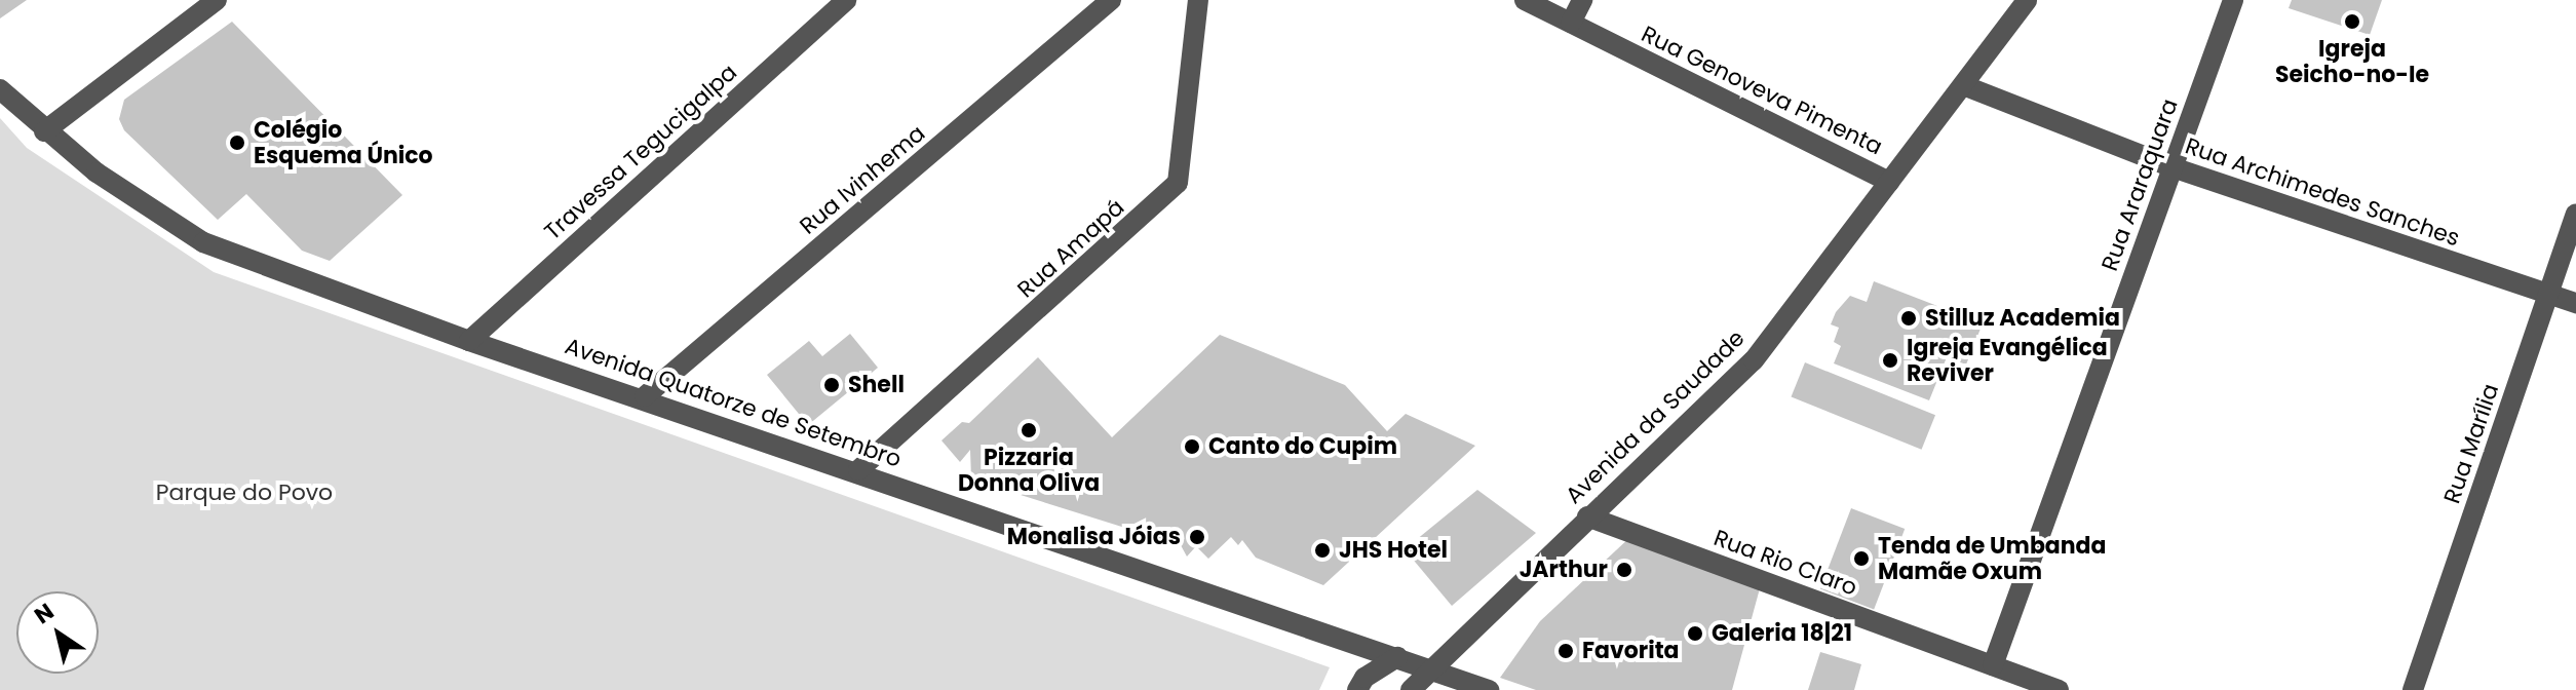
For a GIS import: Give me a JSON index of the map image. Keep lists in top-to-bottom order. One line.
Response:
{"streets":{"street":["Rua Genoveva Pimenta","Travessa Tegucigalpa","Rua Ivinhema","Rua Araraquara","Rua Archimedes Sanches","Rua Amapá","Avenida Quatorze de Setembro","Avenida da Saudade","Rua Marília","Rua Rio Claro"]},"crossings":[["Rua Genoveva Pimenta","Avenida da Saudade"],["Travessa Tegucigalpa","Avenida Quatorze de Setembro"],["Rua Ivinhema","Avenida Quatorze de Setembro"],["Rua Araraquara","Rua Archimedes Sanches"],["Rua Araraquara","Rua Rio Claro"],["Rua Archimedes Sanches","Avenida da Saudade"],["Rua Archimedes Sanches","Rua Marília"],["Rua Amapá","Avenida Quatorze de Setembro"],["Avenida Quatorze de Setembro","Avenida da Saudade"],["Avenida da Saudade","Rua Rio Claro"]],"parks":["Parque do Povo"],"places":["Igreja Seicho-no-Ie","Colégio Esquema Único","Stilluz Academia","Igreja Evangélica Reviver","Shell","Pizzaria Donna Oliva","Canto do Cupim","Monalisa Jóias","JHS Hotel","Tenda de Umbanda Mamãe Oxum","JArthur","Galeria 18|21","Favorita"],"north":"top left"}
